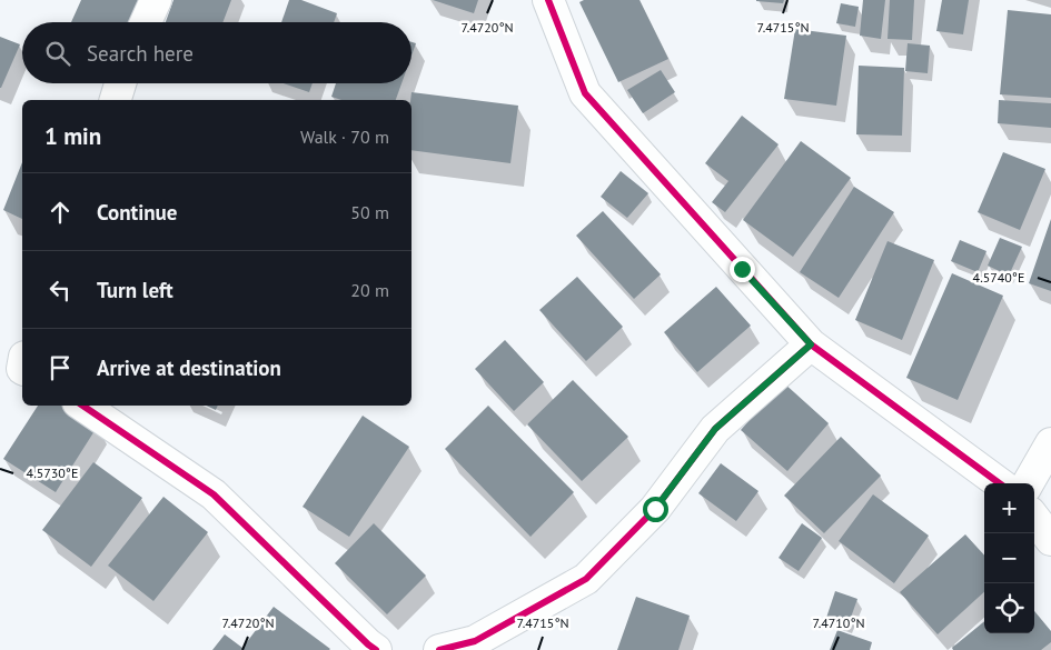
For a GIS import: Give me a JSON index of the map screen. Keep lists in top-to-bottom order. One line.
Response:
{"page":{"search":"Search here","heading":["1 min","Walk · 70 m"],"list":[["Continue","50 m"],["Turn left","20 m"],"Arrive at destination"],"map_buttons":["+","−"]},"coordinates":["7.4720°N","7.4715°N","4.5740°E","4.5730°E","7.4710°N"]}
